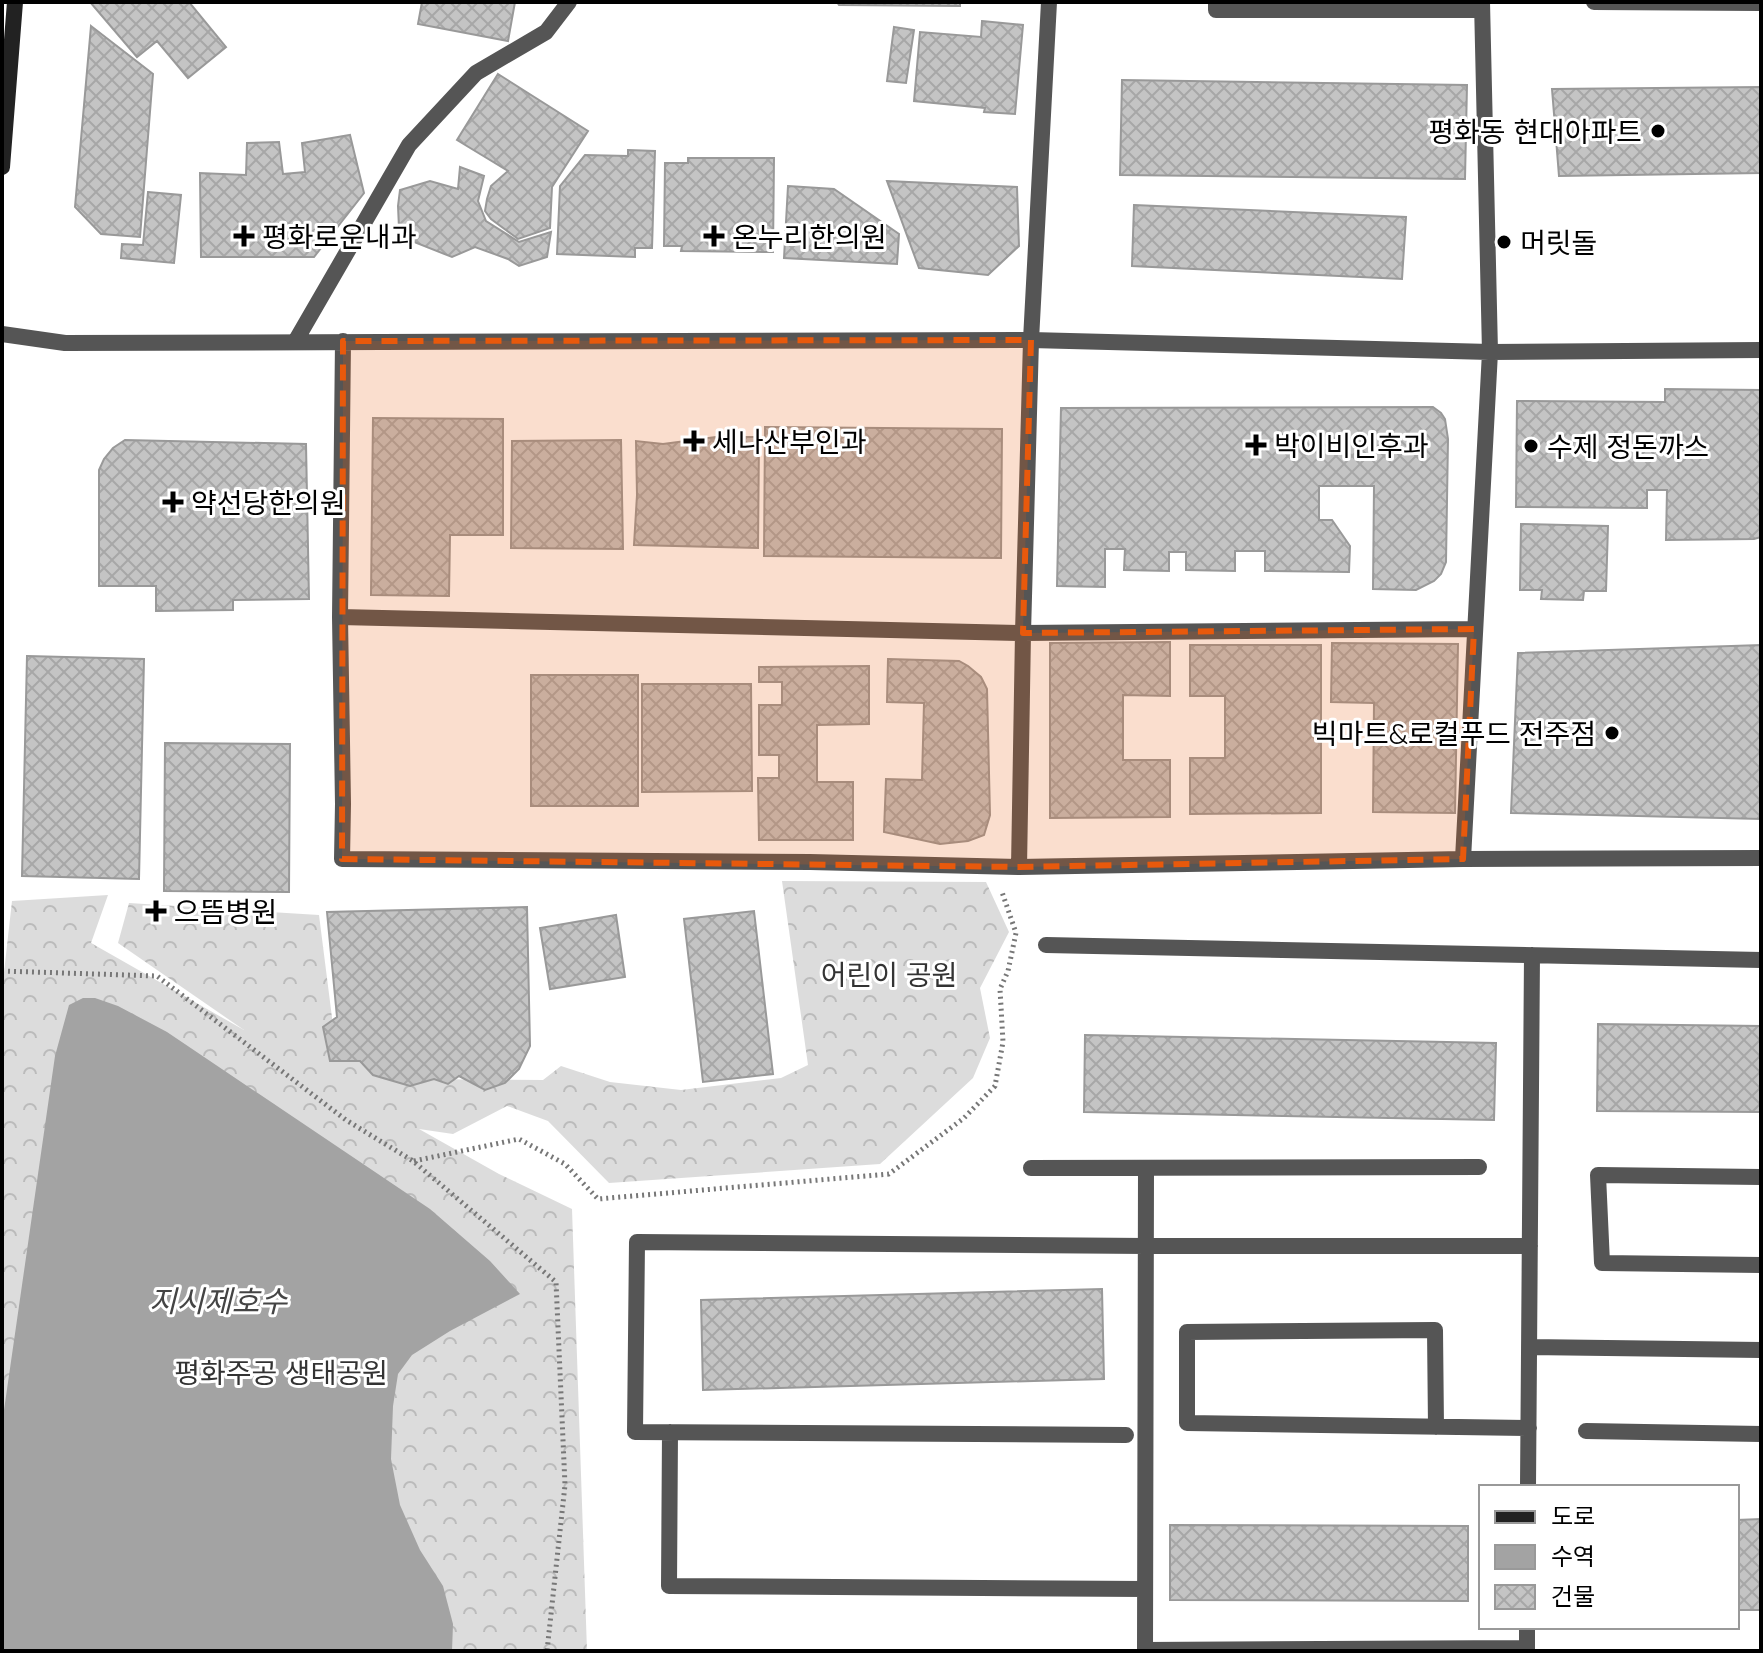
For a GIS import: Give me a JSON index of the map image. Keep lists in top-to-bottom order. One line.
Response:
{"water":["지시제호수"],"parks":["어린이 공원","평화주공 생태공원"],"places":{"other":["평화동 현대아파트","머릿돌","수제 정돈까스","빅마트&로컬푸드 전주점"],"health":["평화로운내과","온누리한의원","세나산부인과","박이비인후과","약선당한의원","으뜸병원"]},"legend":["도로","수역","건물"]}
